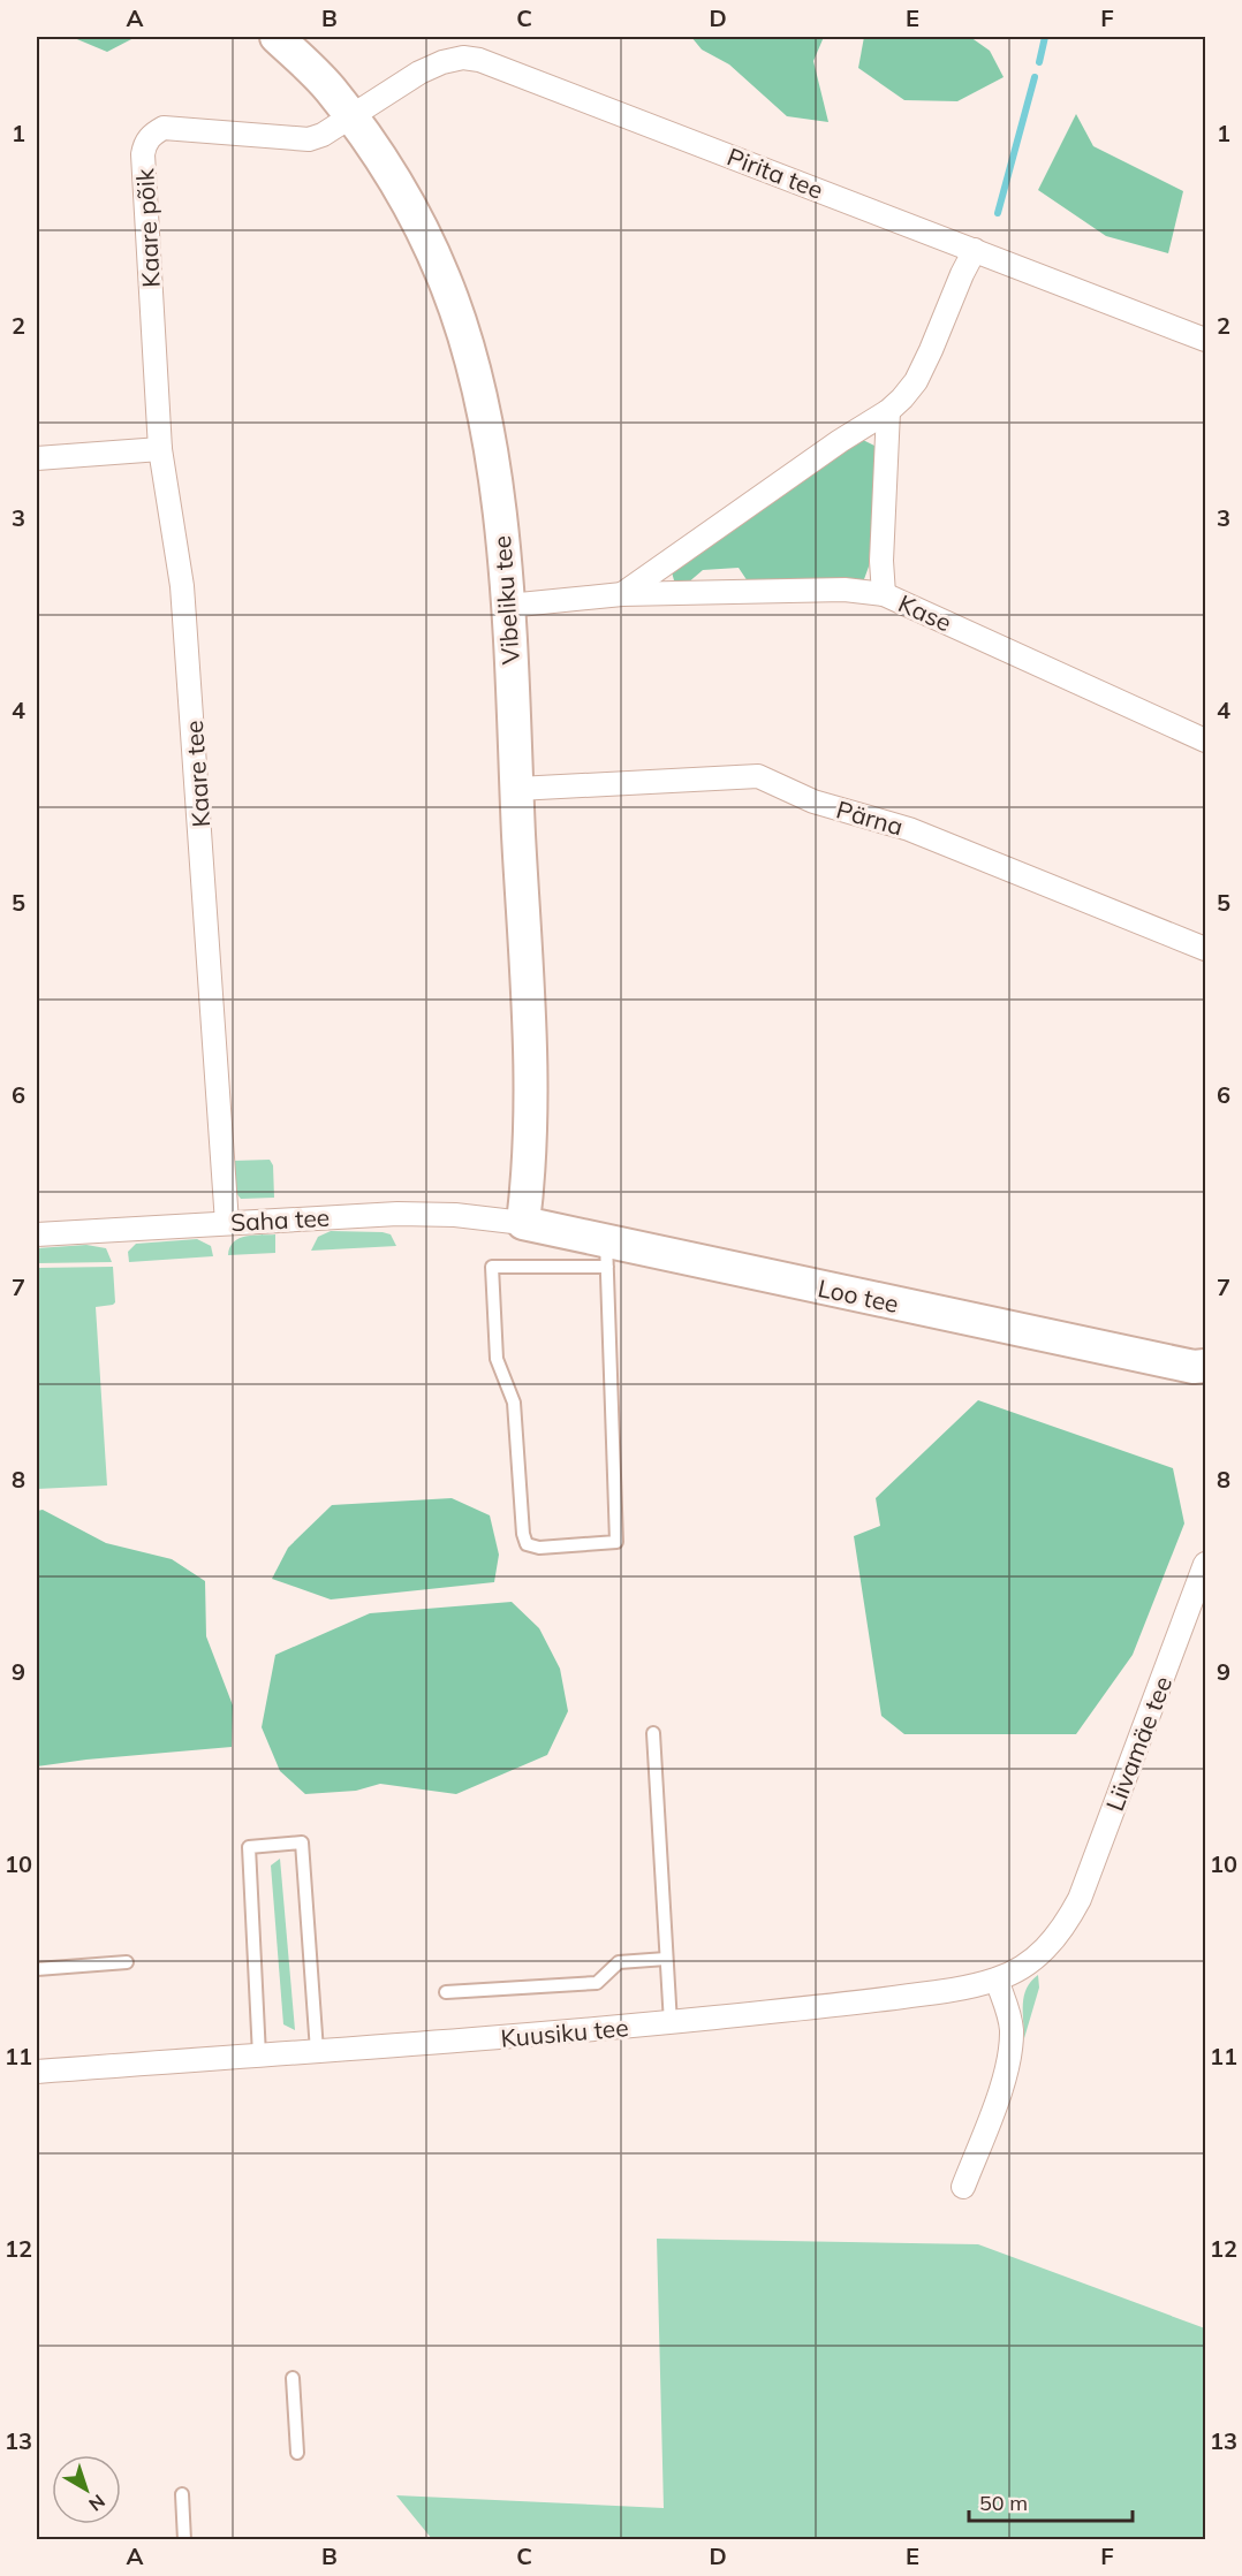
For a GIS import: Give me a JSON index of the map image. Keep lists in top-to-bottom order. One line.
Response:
{"streets":{"street":["Pirita tee","Kaare põik","Vibeliku tee","Kase","Kaare tee","Pärna","Saha tee","Loo tee","Liivamäe tee","Kuusiku tee"]},"crossings":[["Pirita tee","Kaare põik"],["Pirita tee","Vibeliku tee"],["Pirita tee","Kase"],["Kaare põik","Vibeliku tee"],["Kaare põik","Kaare tee"],["Vibeliku tee","Kase"],["Vibeliku tee","Pärna"],["Vibeliku tee","Saha tee"],["Vibeliku tee","Loo tee"],["Kaare tee","Saha tee"],["Saha tee","Loo tee"],["Liivamäe tee","Kuusiku tee"]],"scale_bar":"50 m","north":"bottom right","grid":{"columns":["A","B","C","D","E","F"],"rows":["1","2","3","4","5","6","7","8","9","10","11","12","13"]}}
